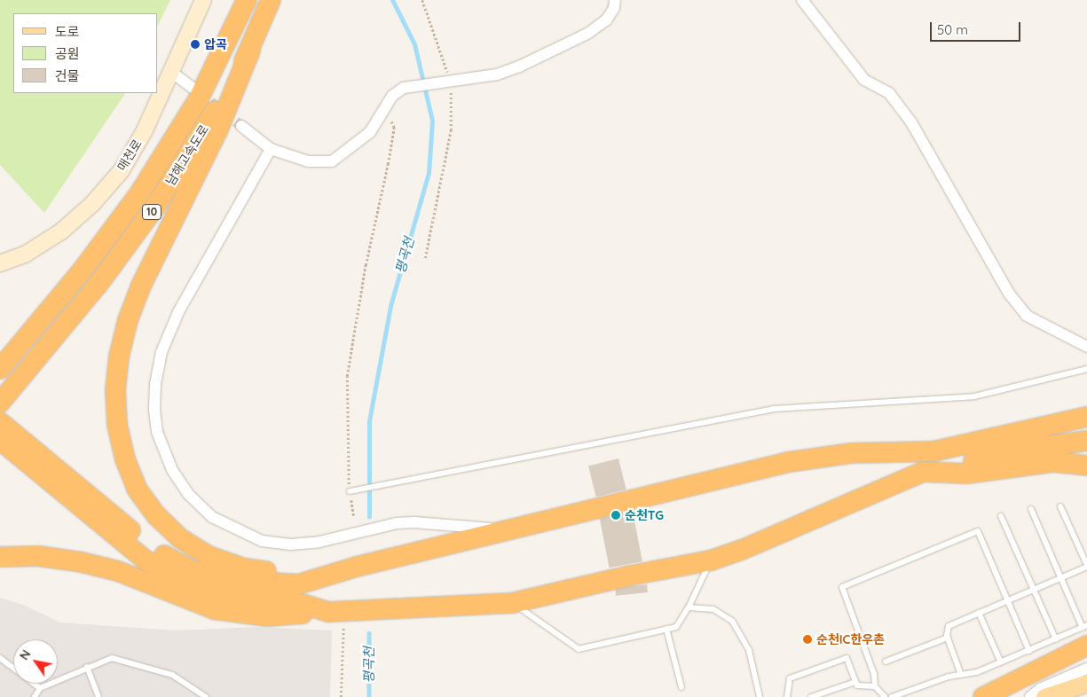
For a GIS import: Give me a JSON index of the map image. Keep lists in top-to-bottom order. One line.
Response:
{"streets":{"highway":["남해고속도로","10"],"main road":["매천로"]},"water":["평곡천"],"places":["압곡","순천TG","순천IC한우촌"],"legend":["도로","공원","건물"],"scale_bar":"50 m","north":"top left"}
